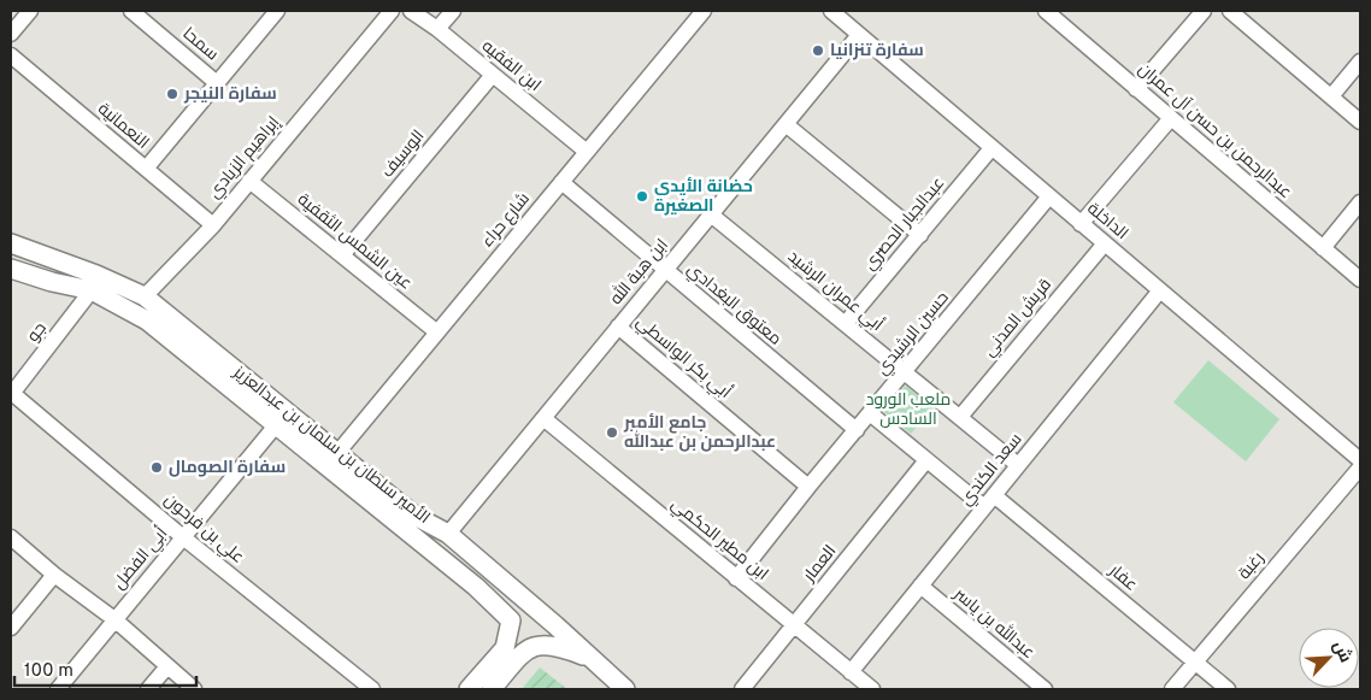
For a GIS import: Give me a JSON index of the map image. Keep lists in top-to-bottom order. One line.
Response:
{"streets":{"street":["سمحا","ابن الفقيه","النعمانية","عبدالرحمن بن حسن آل عمران","الوسيف","إبراهيم الزيادي","شارع حراء","الداخلة","عبدالجبار الحصري","عين الشمس الثقفية","ابن هبة الله","أبي عمران الرشيد","معتوق البغدادي","قريش المدني","جو","حسين الرشيدي","أبي بكر الواسطي","الأمير سلطان بن سلمان بن عبدالعزيز","سعد الكندي","علي بن فرحون","ابن مطير الحكمي","أبي الفضل","العمار","رغبة","عفار","عبدالله بن ياسر"]},"crossings":[["ابن الفقيه","الوسيف"],["ابن الفقيه","شارع حراء"],["النعمانية","إبراهيم الزيادي"],["الوسيف","عين الشمس الثقفية"],["إبراهيم الزيادي","عين الشمس الثقفية"],["إبراهيم الزيادي","الأمير سلطان بن سلمان بن عبدالعزيز"],["شارع حراء","عين الشمس الثقفية"],["شارع حراء","معتوق البغدادي"],["شارع حراء","الأمير سلطان بن سلمان بن عبدالعزيز"],["الداخلة","عبدالجبار الحصري"],["الداخلة","ابن هبة الله"],["الداخلة","قريش المدني"],["الداخلة","حسين الرشيدي"],["الداخلة","سعد الكندي"],["عبدالجبار الحصري","أبي عمران الرشيد"],["ابن هبة الله","أبي عمران الرشيد"],["ابن هبة الله","معتوق البغدادي"],["ابن هبة الله","أبي بكر الواسطي"],["ابن هبة الله","الأمير سلطان بن سلمان بن عبدالعزيز"],["ابن هبة الله","ابن مطير الحكمي"],["أبي عمران الرشيد","قريش المدني"],["أبي عمران الرشيد","حسين الرشيدي"],["أبي عمران الرشيد","سعد الكندي"],["معتوق البغدادي","حسين الرشيدي"],["جو","الأمير سلطان بن سلمان بن عبدالعزيز"],["جو","علي بن فرحون"],["حسين الرشيدي","أبي بكر الواسطي"],["حسين الرشيدي","ابن مطير الحكمي"],["الأمير سلطان بن سلمان بن عبدالعزيز","أبي الفضل"],["سعد الكندي","ابن مطير الحكمي"],["سعد الكندي","عفار"],["سعد الكندي","عبدالله بن ياسر"],["علي بن فرحون","أبي الفضل"],["ابن مطير الحكمي","العمار"],["رغبة","عفار"]],"parks":["ملعب الورود السادس"],"places":["سفارة تنزانيا","سفارة النيجر","حضانة الأيدي الصغيرة","جامع الأمير عبدالرحمن بن عبدالله","سفارة الصومال"],"scale_bar":"100 m","north":"top right"}
